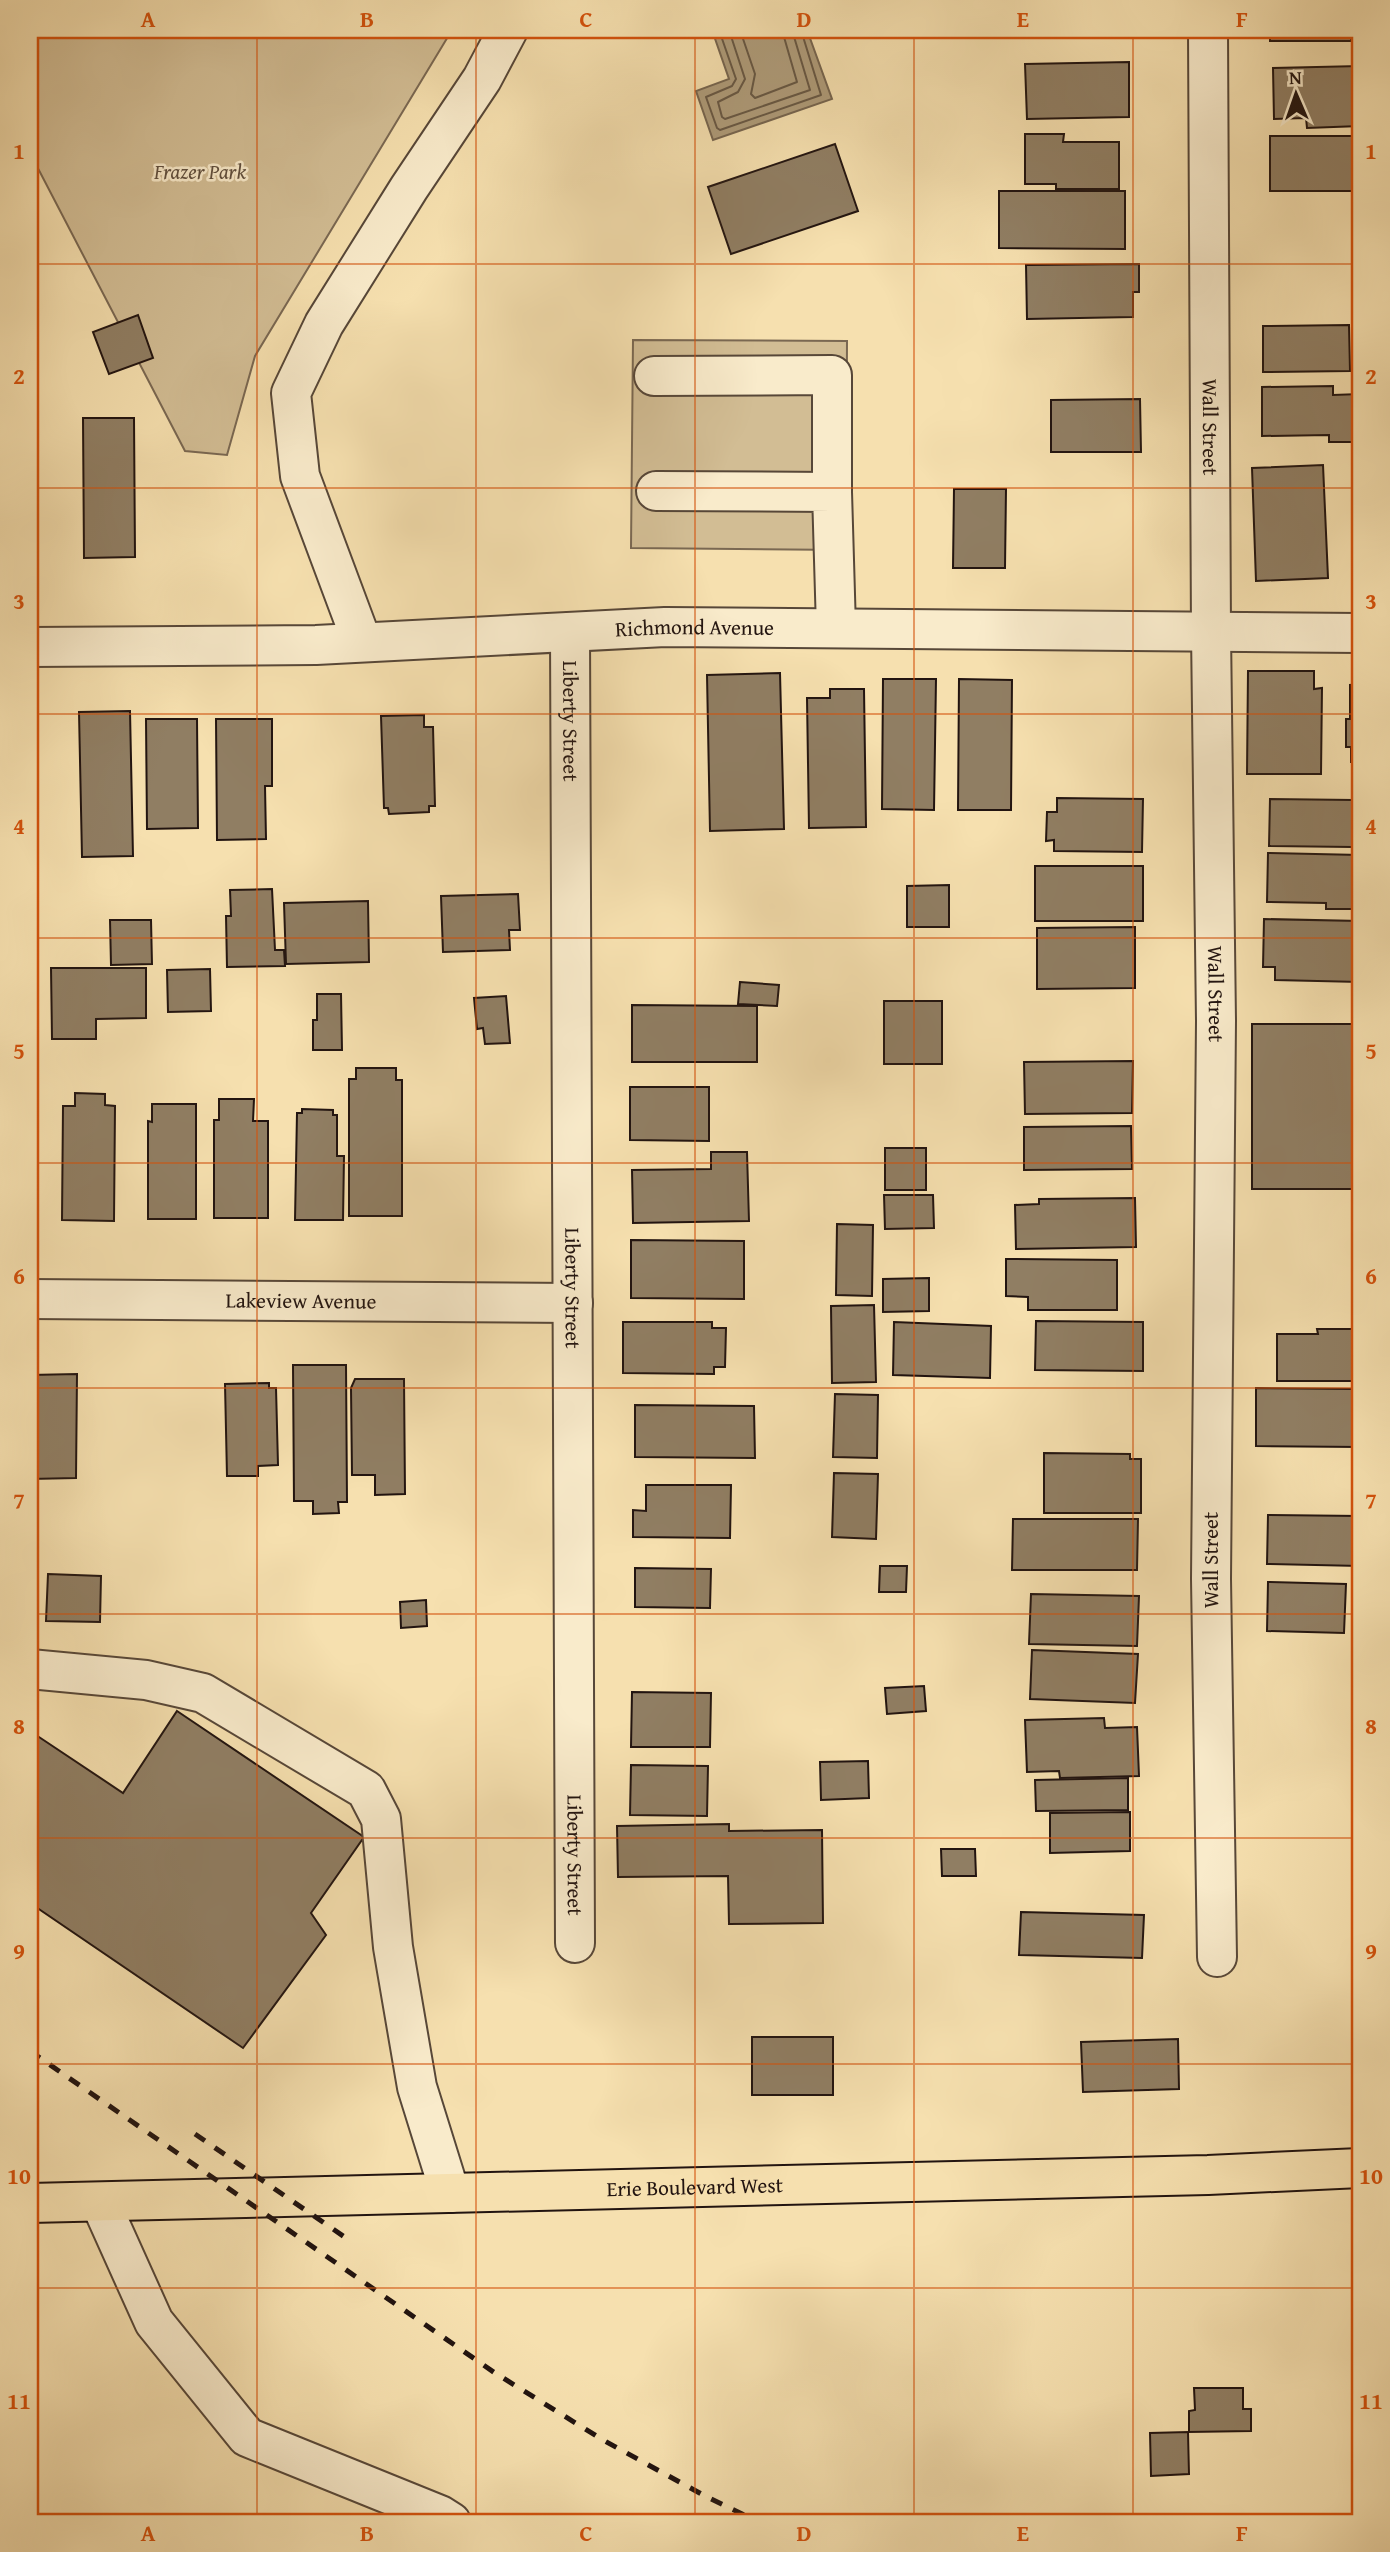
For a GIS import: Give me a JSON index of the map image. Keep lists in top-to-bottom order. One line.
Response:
{"streets":{"main road":["Erie Boulevard West"],"street":["Wall Street","Richmond Avenue","Liberty Street","Lakeview Avenue"]},"crossings":[["Wall Street","Richmond Avenue"],["Richmond Avenue","Liberty Street"],["Liberty Street","Lakeview Avenue"]],"parks":["Frazer Park"],"north":"top","grid":{"columns":["A","B","C","D","E","F"],"rows":["1","2","3","4","5","6","7","8","9","10","11"]}}
